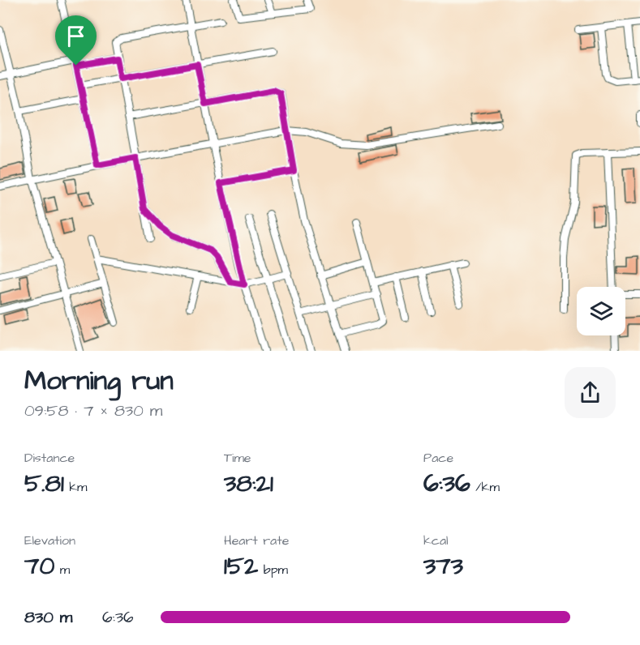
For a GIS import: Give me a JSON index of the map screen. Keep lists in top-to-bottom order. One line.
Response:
{"page":{"heading":["Morning run","09:58 · 7 × 830 m"],"stats":[["Distance","5.81 km"],["Time","38:21"],["Pace","6:36 /km"],["Elevation","70 m"],["Heart rate","152 bpm"],["kcal","373"]],"list":[{"name":"830 m","note":"6:36"}]}}
